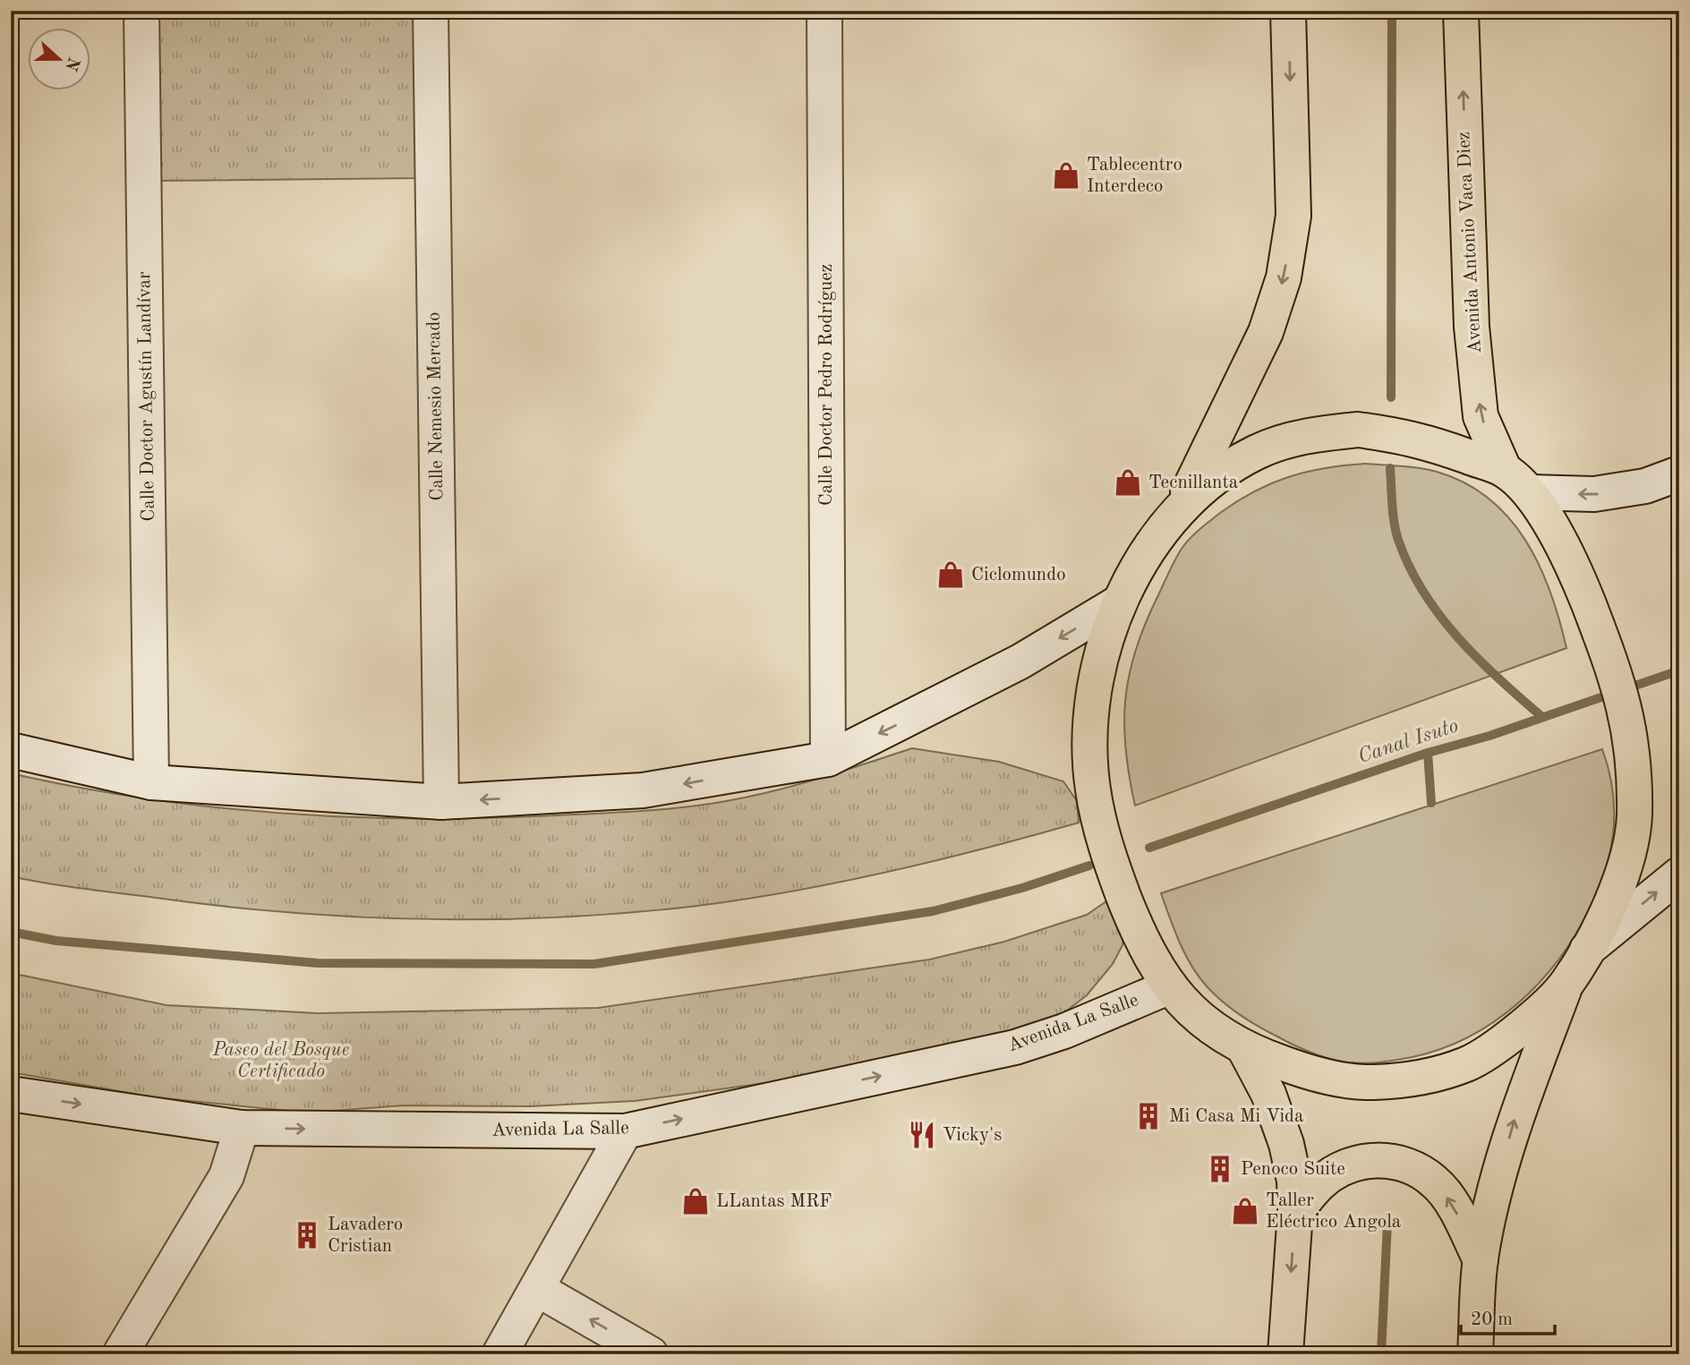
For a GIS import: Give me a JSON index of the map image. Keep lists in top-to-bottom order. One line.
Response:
{"streets":{"highway":["Avenida Antonio Vaca Diez"],"street":["Calle Doctor Pedro Rodríguez","Calle Doctor Agustín Landívar","Calle Nemesio Mercado","Avenida La Salle"]},"one_way":["Avenida La Salle"],"water":["Canal Isuto"],"parks":["Paseo del Bosque Certificado"],"places":{"shop":["Tablecentro Interdeco","Tecnillanta","Ciclomundo","LLantas MRF","Taller Eléctrico Angola"],"building":["Mi Casa Mi Vida","Penoco Suite","Lavadero Cristian"],"restaurant":["Vicky's"]},"scale_bar":"20 m","north":"right"}
